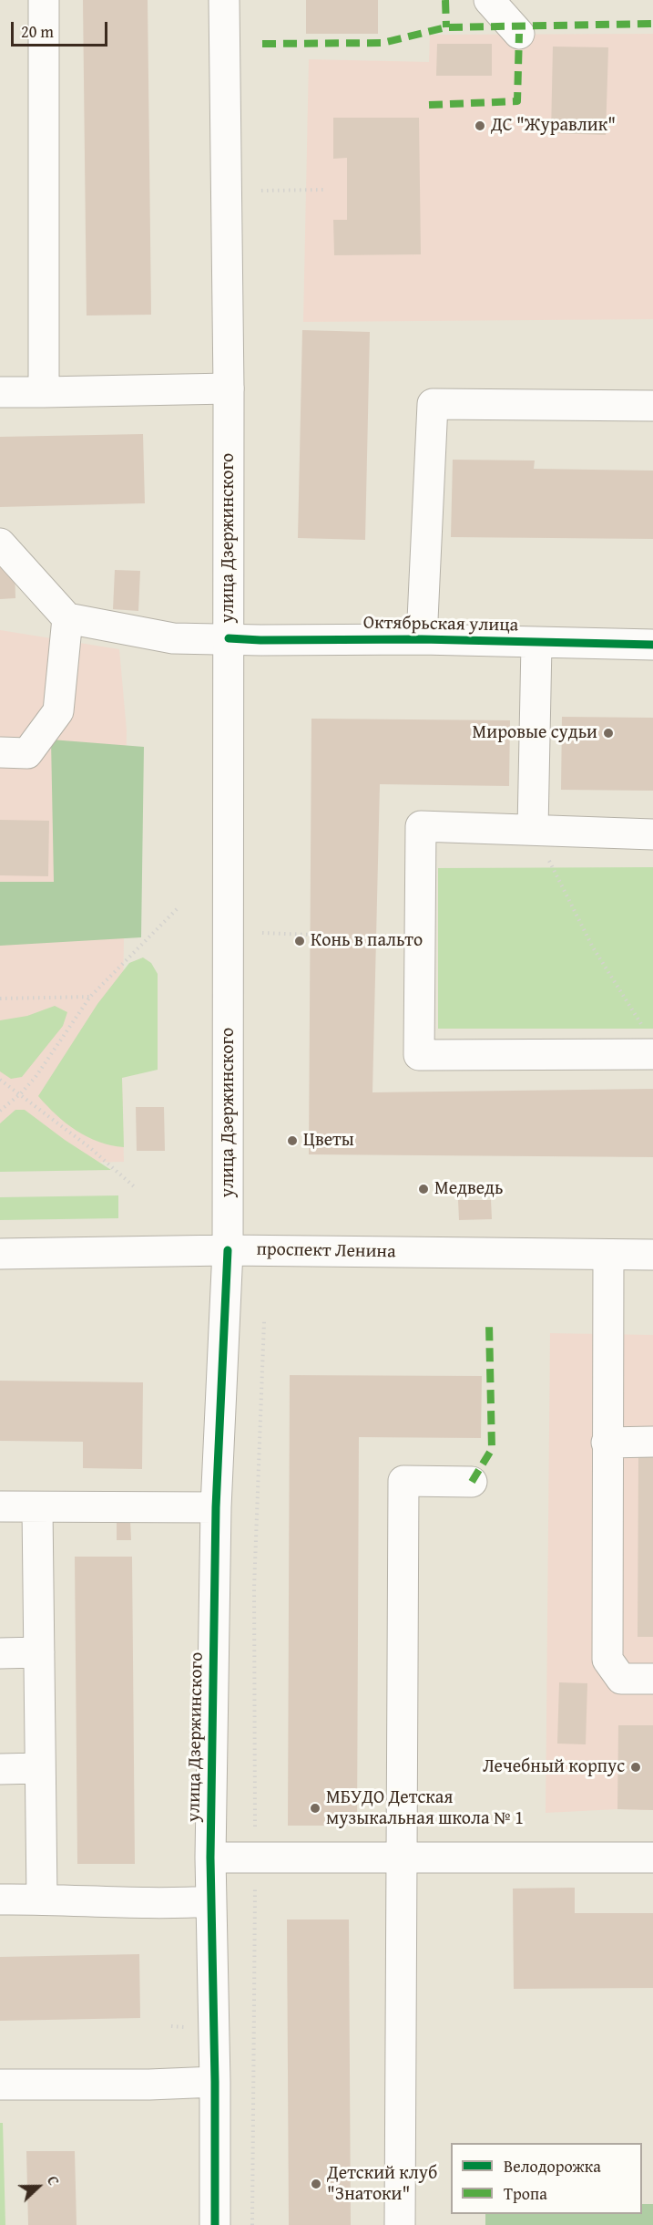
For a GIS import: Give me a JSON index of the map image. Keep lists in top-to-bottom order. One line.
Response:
{"streets":{"main road":["улица Дзержинского","Октябрьская улица","проспект Ленина"]},"crossings":[["улица Дзержинского","Октябрьская улица"],["улица Дзержинского","проспект Ленина"]],"places":["ДС \"Журавлик\"","Мировые судьи","Конь в пальто","Цветы","Медведь","Лечебный корпус","МБУДО Детская музыкальная школа № 1","Детский клуб \"Знатоки\""],"legend":["Велодорожка","Тропа"],"scale_bar":"20 m","north":"right"}
